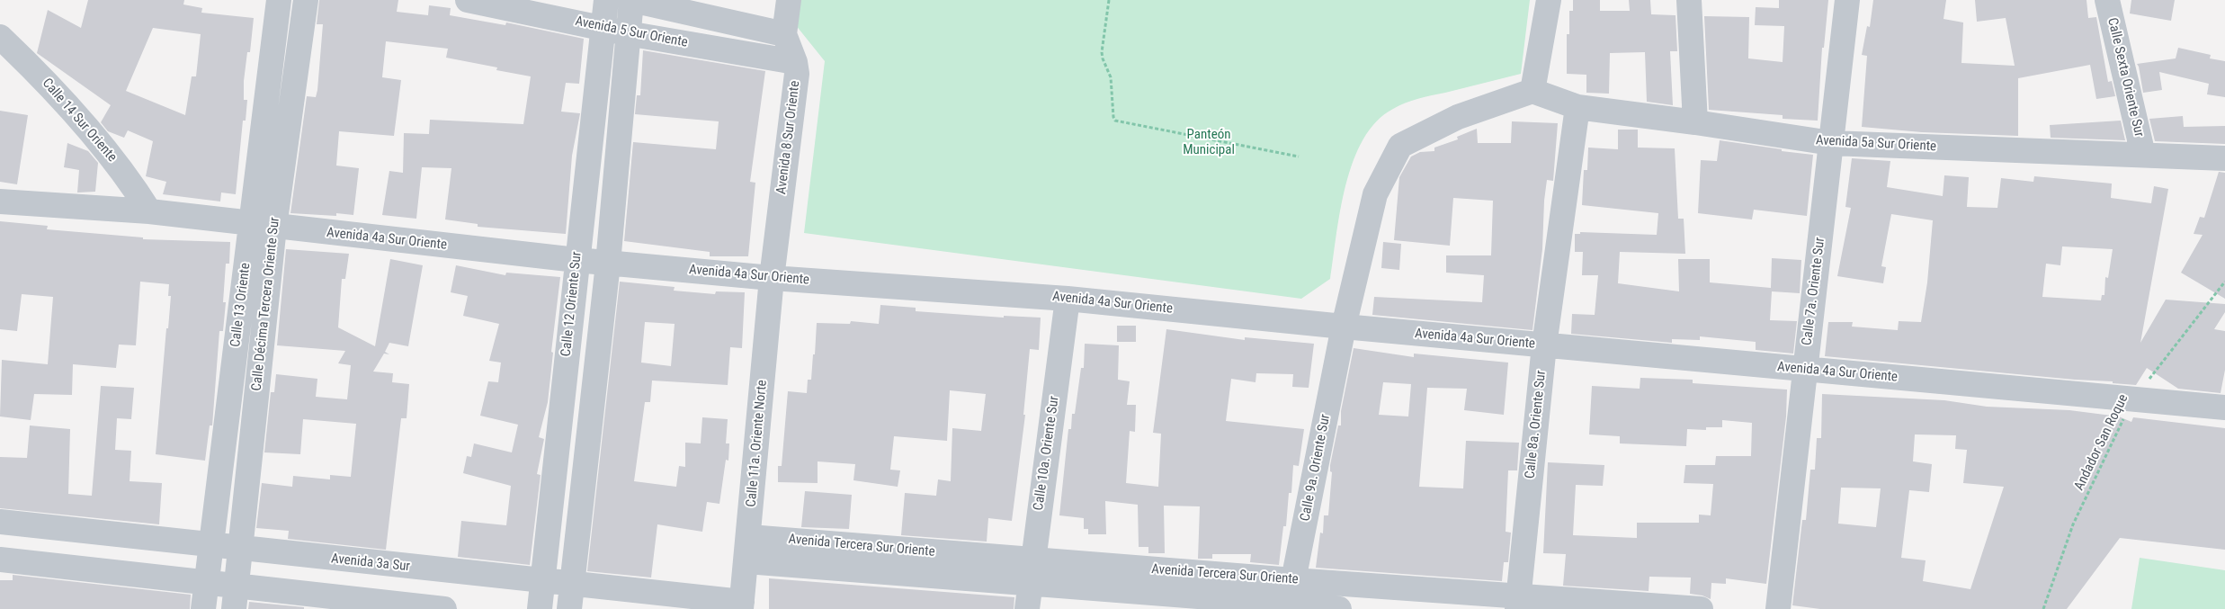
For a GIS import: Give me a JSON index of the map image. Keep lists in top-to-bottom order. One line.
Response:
{"streets":{"street":["Avenida 5 Sur Oriente","Calle Sexta Oriente Sur","Calle 14 Sur Oriente","Avenida 8 Sur Oriente","Avenida 5a Sur Oriente","Avenida 4a Sur Oriente","Calle 7a. Oriente Sur","Calle Décima Tercera Oriente Sur","Calle 12 Oriente Sur","Calle 13 Oriente","Calle 8a. Oriente Sur","Calle 11a. Oriente Norte","Calle 10a. Oriente Sur","Calle 9a. Oriente Sur","Avenida Tercera Sur Oriente","Avenida 3a Sur"],"path":["Andador San Roque"]},"crossings":[["Avenida 5 Sur Oriente","Avenida 8 Sur Oriente"],["Avenida 5 Sur Oriente","Calle 12 Oriente Sur"],["Calle Sexta Oriente Sur","Avenida 5a Sur Oriente"],["Calle 14 Sur Oriente","Avenida 4a Sur Oriente"],["Avenida 8 Sur Oriente","Avenida 4a Sur Oriente"],["Avenida 8 Sur Oriente","Calle 11a. Oriente Norte"],["Avenida 5a Sur Oriente","Calle 7a. Oriente Sur"],["Avenida 5a Sur Oriente","Calle 8a. Oriente Sur"],["Avenida 5a Sur Oriente","Calle 9a. Oriente Sur"],["Avenida 4a Sur Oriente","Calle 7a. Oriente Sur"],["Avenida 4a Sur Oriente","Calle Décima Tercera Oriente Sur"],["Avenida 4a Sur Oriente","Calle 12 Oriente Sur"],["Avenida 4a Sur Oriente","Calle 13 Oriente"],["Avenida 4a Sur Oriente","Calle 8a. Oriente Sur"],["Avenida 4a Sur Oriente","Andador San Roque"],["Avenida 4a Sur Oriente","Calle 11a. Oriente Norte"],["Avenida 4a Sur Oriente","Calle 10a. Oriente Sur"],["Avenida 4a Sur Oriente","Calle 9a. Oriente Sur"],["Calle Décima Tercera Oriente Sur","Calle 13 Oriente"],["Calle Décima Tercera Oriente Sur","Avenida 3a Sur"],["Calle 12 Oriente Sur","Avenida 3a Sur"],["Calle 13 Oriente","Avenida 3a Sur"],["Calle 8a. Oriente Sur","Avenida Tercera Sur Oriente"],["Calle 11a. Oriente Norte","Avenida Tercera Sur Oriente"],["Calle 11a. Oriente Norte","Avenida 3a Sur"],["Calle 10a. Oriente Sur","Avenida Tercera Sur Oriente"],["Calle 9a. Oriente Sur","Avenida Tercera Sur Oriente"]],"parks":["Panteón Municipal"]}
